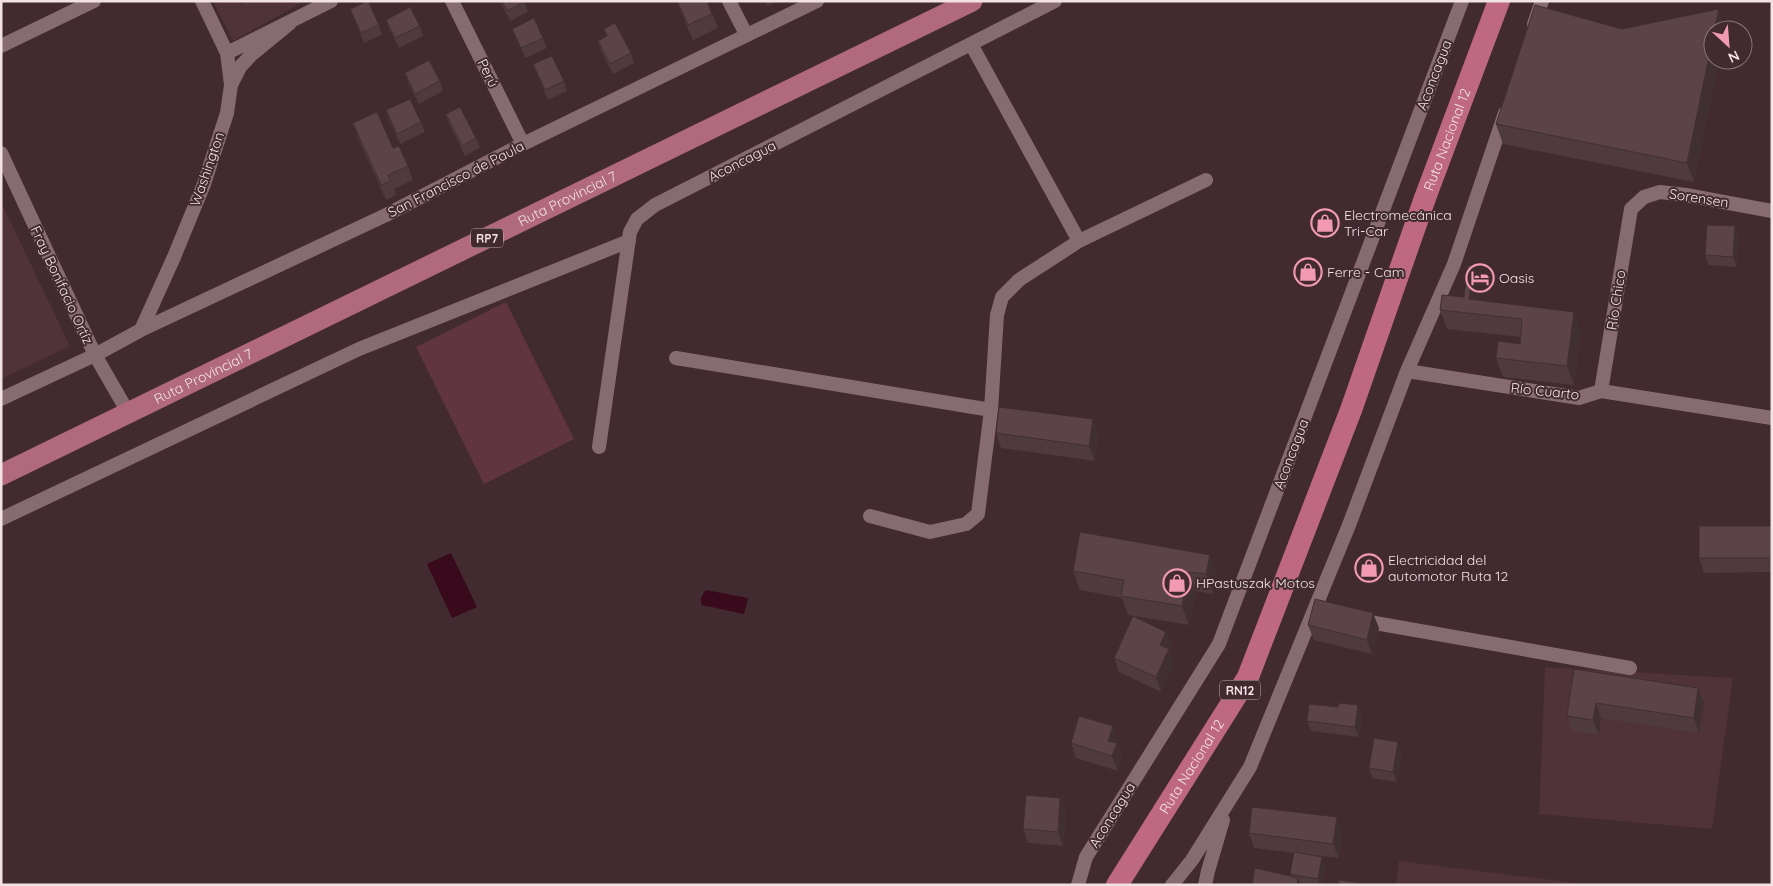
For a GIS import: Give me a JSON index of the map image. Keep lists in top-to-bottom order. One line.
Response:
{"streets":{"highway":["Ruta Nacional 12","RN12"],"main road":["Ruta Provincial 7","RP7"],"street":["Perú","Aconcagua","Washington","San Francisco de Paula","Sorensen","Fray Bonifacio Ortíz","Río Chico","Río Cuarto"]},"crossings":[["Perú","San Francisco de Paula"],["Washington","San Francisco de Paula"],["San Francisco de Paula","Fray Bonifacio Ortíz"],["Sorensen","Río Chico"],["Ruta Provincial 7","Fray Bonifacio Ortíz"],["Río Chico","Río Cuarto"]],"places":{"shop":["Electromecánica Tri-Car","Ferre - Cam","Electricidad del automotor Ruta 12","HPastuszak Motos"],"hotel":["Oasis"]},"north":"bottom right"}
